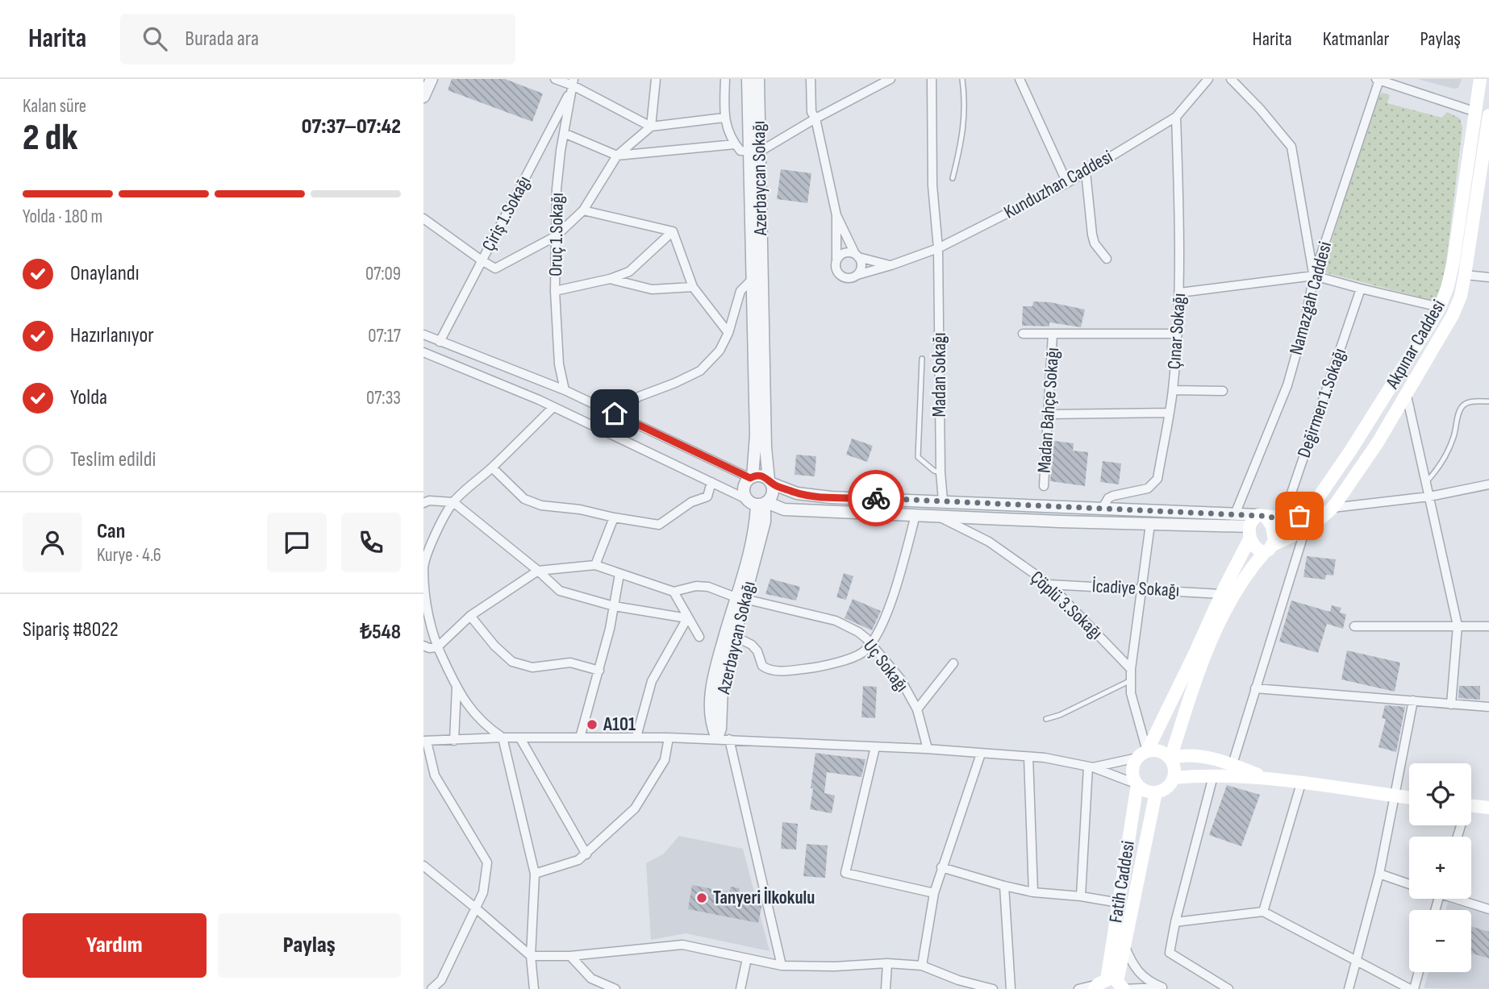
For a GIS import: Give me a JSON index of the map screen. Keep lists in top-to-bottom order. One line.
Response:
{"streets":{"main road":["Akpınar Caddesi","Fatih Caddesi"],"street":["Azerbaycan Sokağı","Kunduzhan Caddesi","Çiriş 1.Sokağı","Oruç 1.Sokağı","Namazgah Caddesi","Çınar Sokağı","Madan Sokağı","Değirmen 1.Sokağı","Madan Bahçe Sokağı","İcadiye Sokağı","Çöplü 3.Sokağı","Uç Sokağı"]},"crossings":[["Azerbaycan Sokağı","Uç Sokağı"],["Kunduzhan Caddesi","Çınar Sokağı"],["Kunduzhan Caddesi","Madan Sokağı"],["Çiriş 1.Sokağı","Oruç 1.Sokağı"],["Çınar Sokağı","Madan Bahçe Sokağı"],["Akpınar Caddesi","Değirmen 1.Sokağı"],["Akpınar Caddesi","Fatih Caddesi"],["İcadiye Sokağı","Çöplü 3.Sokağı"]],"places":["A101","Tanyeri İlkokulu"],"page":{"header":"Harita","search":"Burada ara","nav":["Harita","Katmanlar","Paylaş"],"heading":["2 dk","Kalan süre","07:37–07:42"],"panel":["Can","Kurye · 4.6","Sipariş #8022","₺548"],"bar":"Yolda · 180 m","list":[["Onaylandı","07:09"],["Hazırlanıyor","07:17"],["Yolda","07:33"],"Teslim edildi"],"map_buttons":["+","−"],"buttons":["Yardım","Paylaş"]}}
